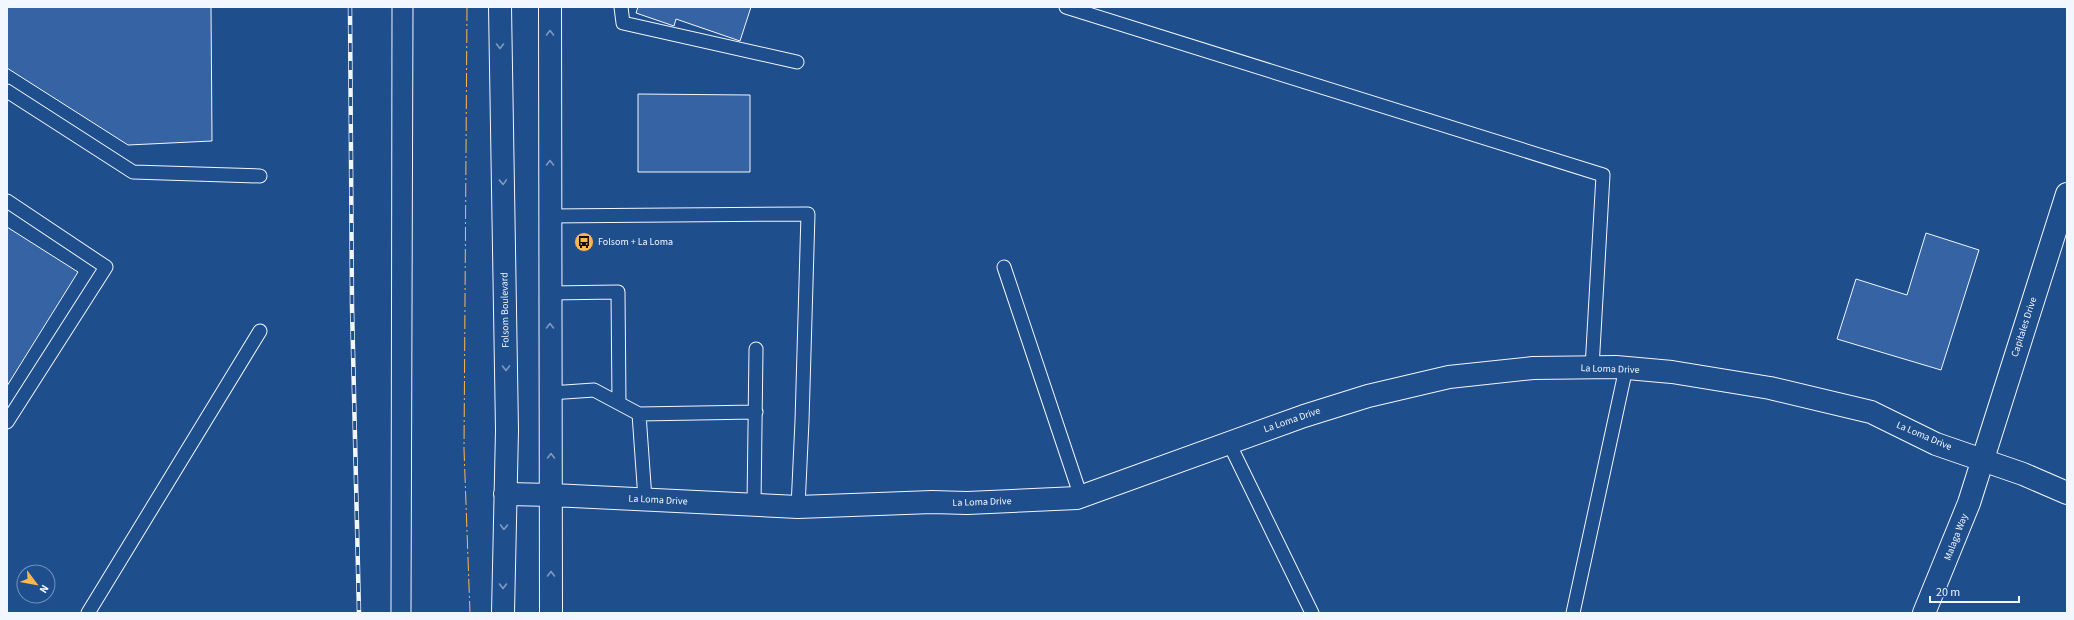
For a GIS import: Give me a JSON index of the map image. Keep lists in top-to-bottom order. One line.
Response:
{"streets":{"street":["Folsom Boulevard","Capitales Drive","La Loma Drive","Malaga Way"]},"crossings":[["Folsom Boulevard","La Loma Drive"],["Capitales Drive","La Loma Drive"],["Capitales Drive","Malaga Way"],["La Loma Drive","Malaga Way"]],"places":{"bus stop":["Folsom + La Loma"]},"scale_bar":"20 m","north":"bottom right"}
